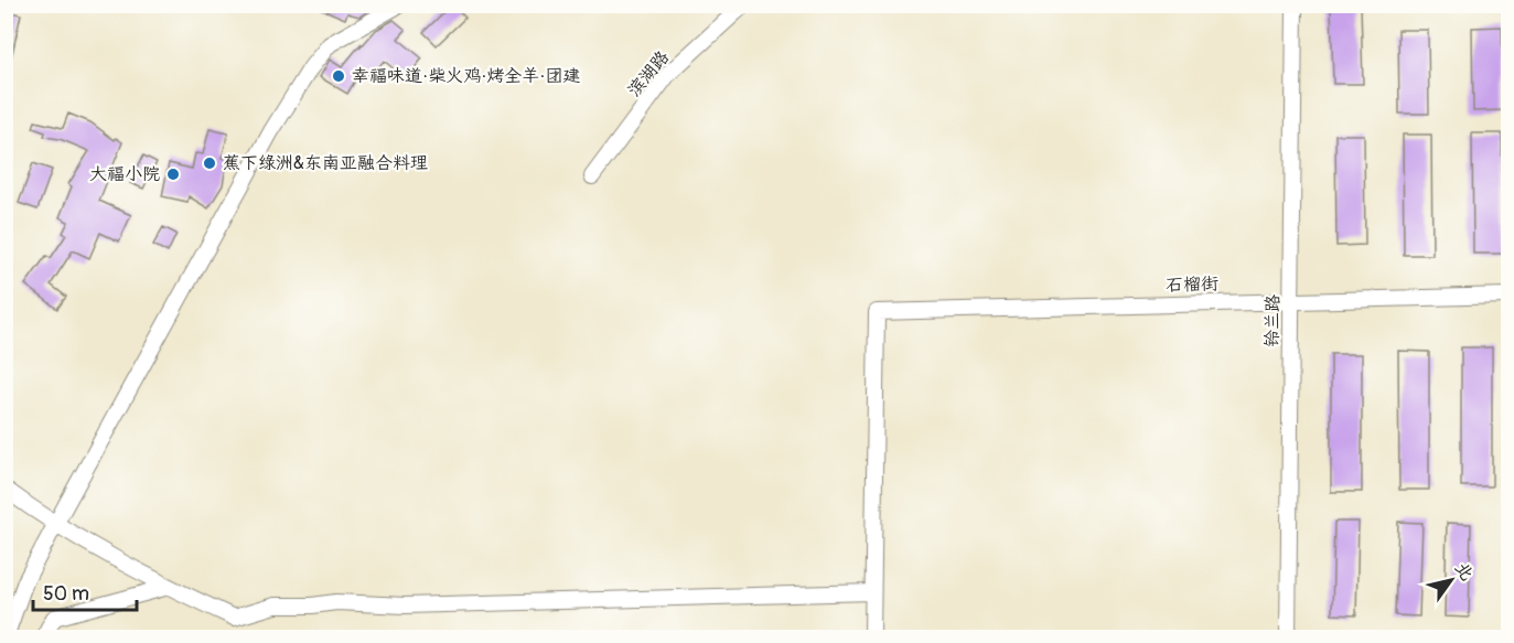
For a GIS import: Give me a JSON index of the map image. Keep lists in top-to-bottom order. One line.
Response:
{"streets":{"street":["滨湖路","石榴街","铃兰路"]},"crossings":[["石榴街","铃兰路"]],"places":["幸福味道·柴火鸡·烤全羊·团建","蕉下绿洲&东南亚融合料理","大福小院"],"scale_bar":"50 m","north":"top right"}
